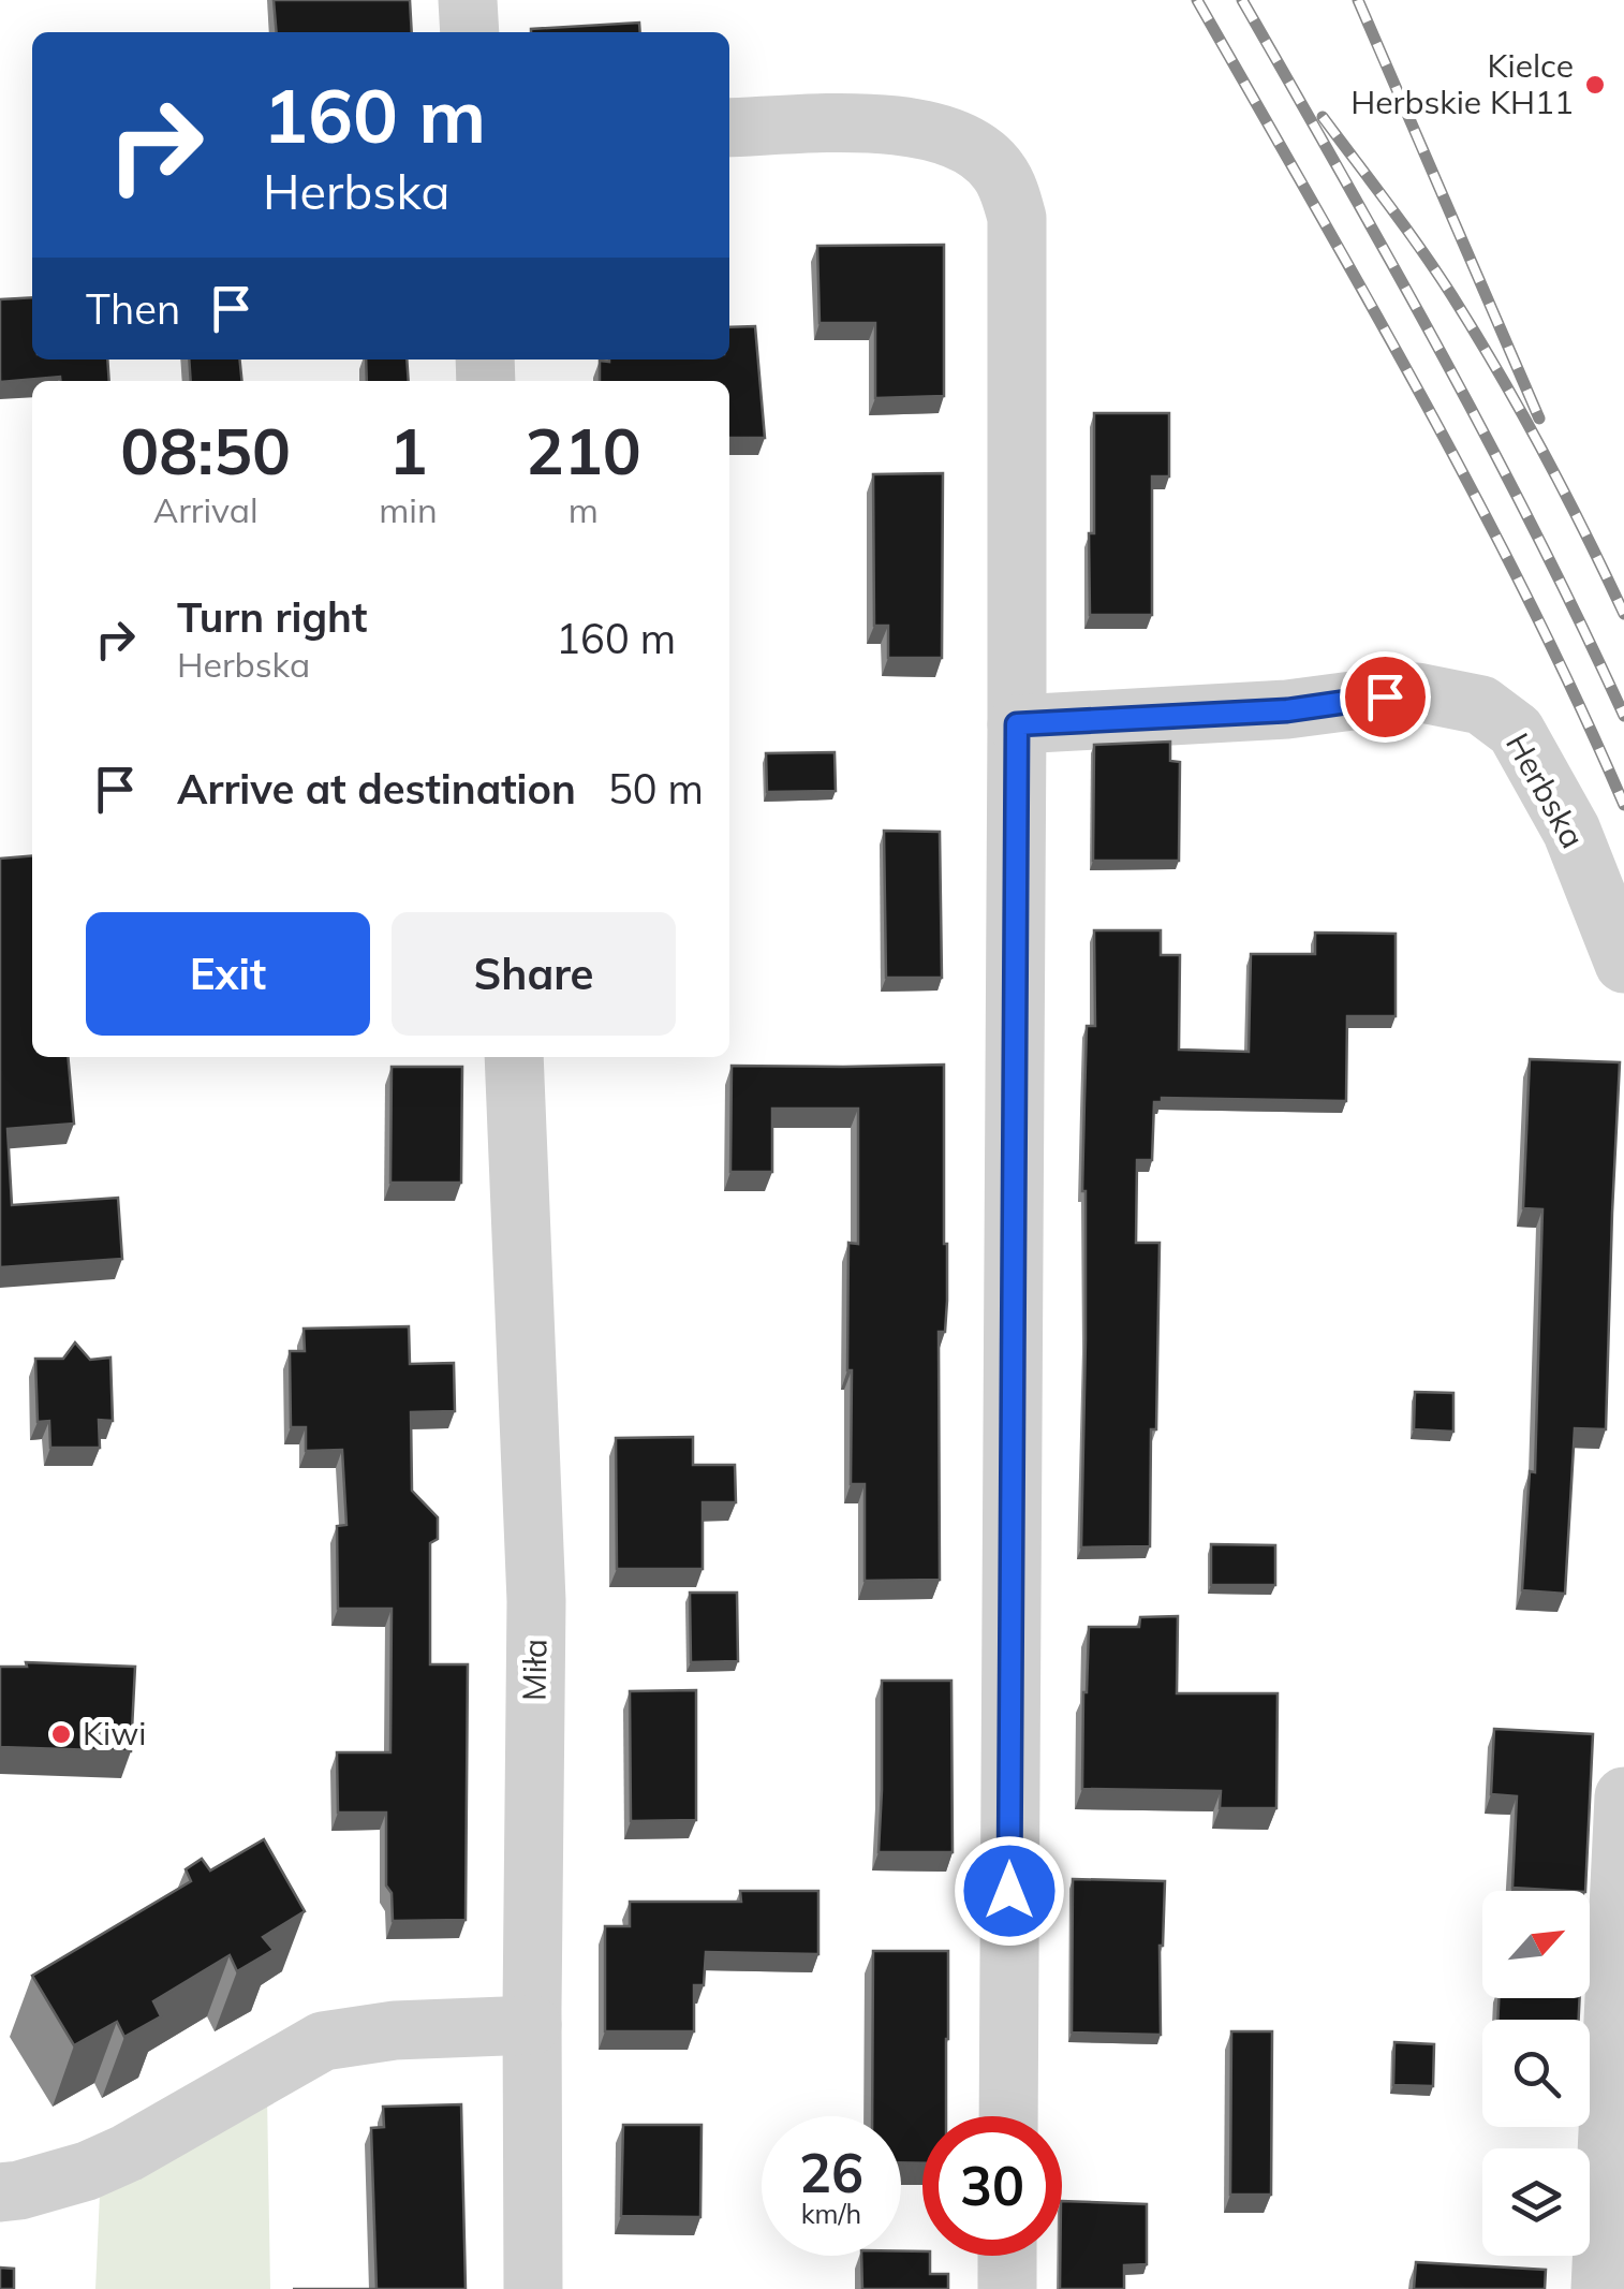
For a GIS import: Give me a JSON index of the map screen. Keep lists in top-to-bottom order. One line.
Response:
{"streets":{"street":["Herbska","Miła"]},"places":["Kielce Herbskie KH11","Kiwi"],"north":"top right","page":{"turn":["160 m","Herbska"],"then":"Then","eta":["08:50","Arrival","1","min","210","m"],"list":[{"name":"Turn right","note":"Herbska","value":"160 m"},{"name":"Arrive at destination","value":"50 m"}],"buttons":["Exit","Share"],"speed":"26 km/h","limit":"30"}}
